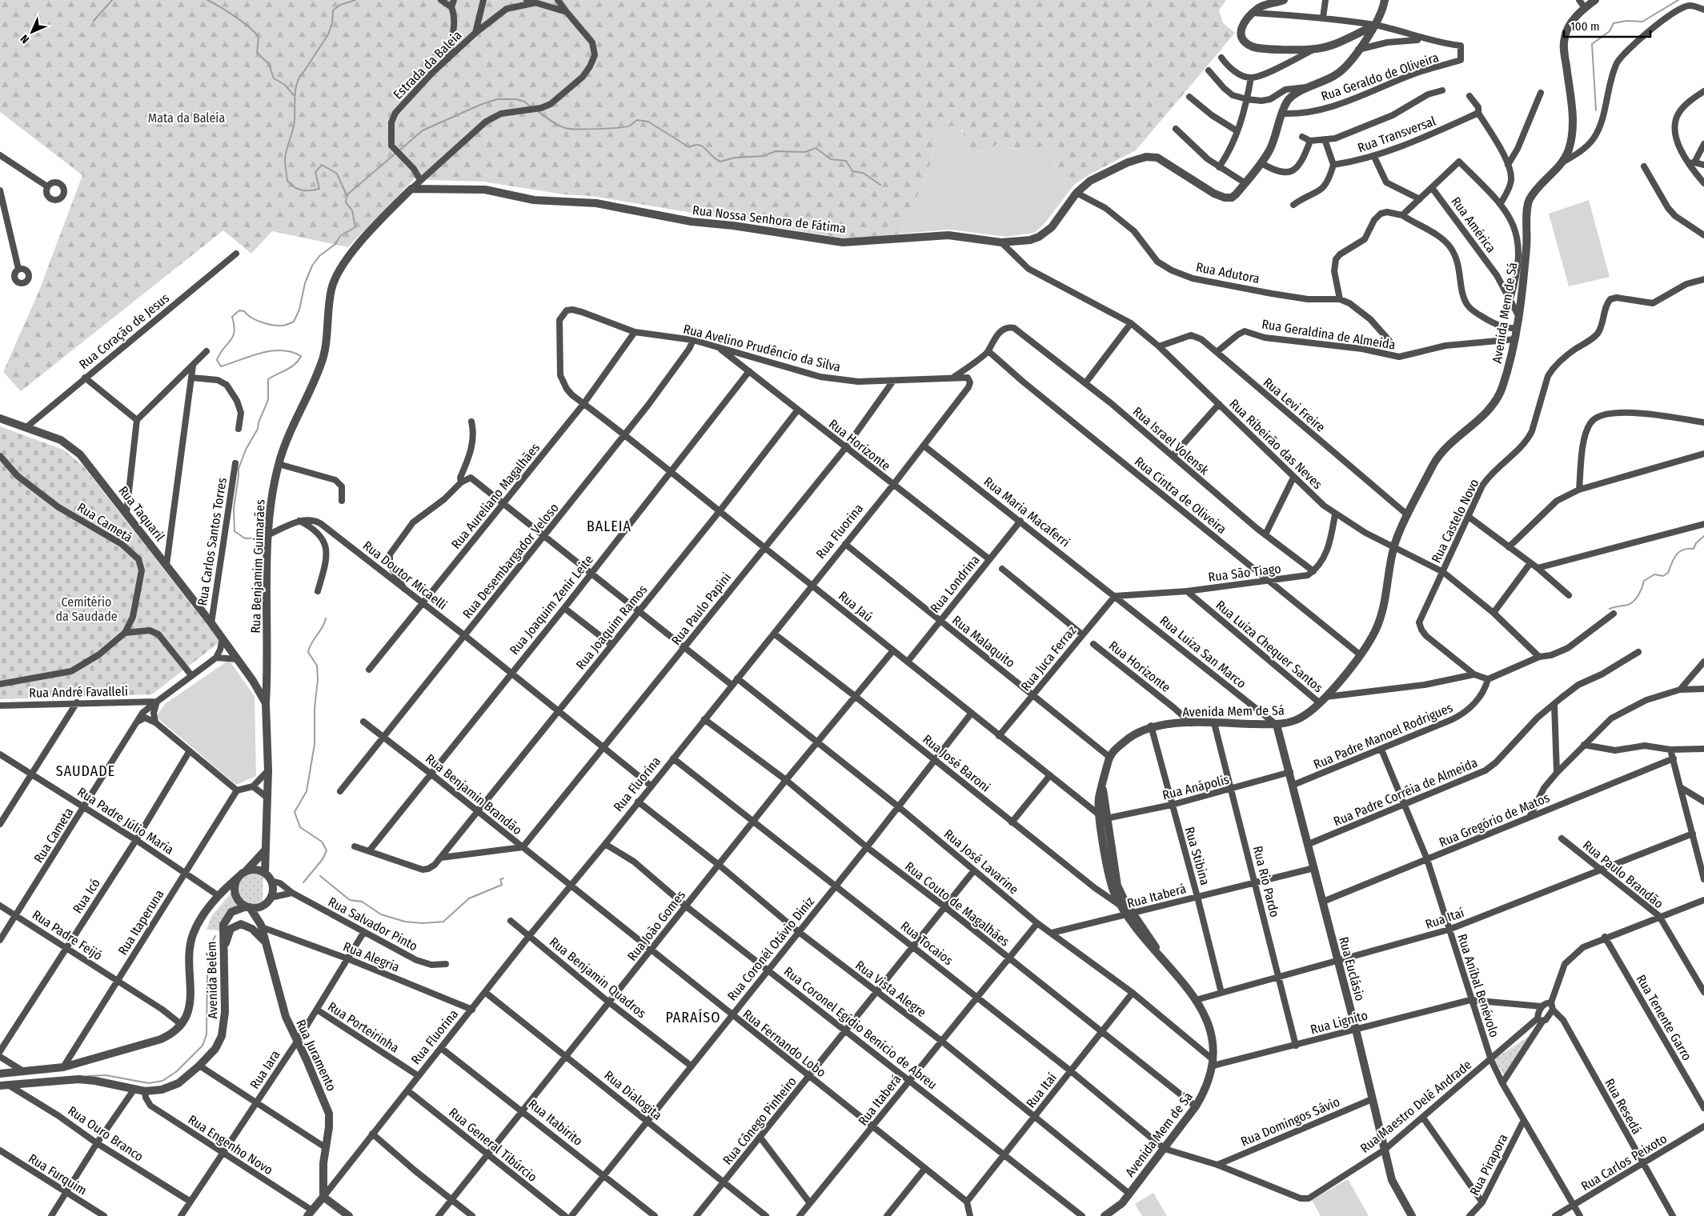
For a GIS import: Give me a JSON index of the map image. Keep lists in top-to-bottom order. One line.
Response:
{"streets":{"street":["Estrada da Baleia","Rua Geraldo de Oliveira","Rua Transversal","Rua Nossa Senhora de Fátima","Rua América","Rua Adutora","Avenida Mem de Sá","Rua Coração de Jesus","Rua Geraldina de Almeida","Rua Avelino Prudêncio da Silva","Rua Levi Freire","Rua Israel Volensk","Rua Ribeirão das Neves","Rua Horizonte","Rua Cintra de Oliveira","Rua Aureliano Magalhães","Rua Maria Macaferri","Rua Taquaril","Rua Castelo Novo","Rua Cametá","Rua Fluorina","Rua Carlos Santos Torres","Rua Desembargador Veloso","Rua Benjamim Guimarães","Rua São Tiago","Rua Doutor Micaelli","Rua Londrina","Rua Joaquim Zenir Leite","Rua Jaú","Rua Paulo Papini","Rua Joaquim Ramos","Rua Malaquito","Rua Luiza Chequer Santos","Rua Luiza San Marco","Rua Juca Ferraz","Rua André Favalleli","Rua Padre Manoel Rodrigues","Rua José Baroni","Rua Anápolis","Rua Padre Corrêia de Almeida","Rua Benjamin Brandão","Rua Gregório de Matos","Rua Padre Júlio Maria","Rua Cameta","Rua Stibina","Rua José Lavarine","Rua Paulo Brandão","Rua Rio Pardo","Rua Icó","Rua Itaberá","Rua Couto de Magalhães","Rua Itaí","Rua Itaperuna","Rua Salvador Pinto","Rua João Gomes","Rua Padre Feijó","Rua Tocaios","Rua Coronél Otávio Diniz","Rua Alegria","Rua Euclásio","Rua Benjamin Quadros","Avenida Belém","Rua Aníbal Benévolo","Rua Vista Alegre","Rua Tenente Garro","Rua Lignito","Rua Porteirinha","Rua Coronel Egídio Benício de Abreu","Rua Fernando Lobo","Rua Juramento","Rua Iara","Rua Dialogita","Rua Maestro Delê Andrade","Rua Resedá","Rua Cônego Pinheiro","Rua Domingos Sávio","Rua Itabirito","Rua Ouro Branco","Rua Engenho Novo","Rua General Tibúrcio","Rua Carlos Peixoto","Rua Pirapora","Rua Furquim"]},"crossings":[["Rua Geraldo de Oliveira","Rua Nossa Senhora de Fátima"],["Rua Nossa Senhora de Fátima","Rua Adutora"],["Rua Nossa Senhora de Fátima","Rua Ribeirão das Neves"],["Rua Nossa Senhora de Fátima","Rua Benjamim Guimarães"],["Rua América","Avenida Mem de Sá"],["Avenida Mem de Sá","Rua Geraldina de Almeida"],["Avenida Mem de Sá","Rua Levi Freire"],["Avenida Mem de Sá","Rua Ribeirão das Neves"],["Avenida Mem de Sá","Rua Horizonte"],["Avenida Mem de Sá","Rua Cintra de Oliveira"],["Avenida Mem de Sá","Rua Jaú"],["Avenida Mem de Sá","Rua Malaquito"],["Avenida Mem de Sá","Rua Luiza Chequer Santos"],["Avenida Mem de Sá","Rua Luiza San Marco"],["Avenida Mem de Sá","Rua José Baroni"],["Avenida Mem de Sá","Rua Anápolis"],["Avenida Mem de Sá","Rua Stibina"],["Avenida Mem de Sá","Rua José Lavarine"],["Avenida Mem de Sá","Rua Rio Pardo"],["Avenida Mem de Sá","Rua Itaberá"],["Avenida Mem de Sá","Rua Couto de Magalhães"],["Avenida Mem de Sá","Rua Itaí"],["Avenida Mem de Sá","Rua Tocaios"],["Avenida Mem de Sá","Rua Euclásio"],["Avenida Mem de Sá","Rua Vista Alegre"],["Avenida Mem de Sá","Rua Lignito"],["Avenida Mem de Sá","Rua Maestro Delê Andrade"],["Rua Coração de Jesus","Rua Taquaril"],["Rua Geraldina de Almeida","Rua Levi Freire"],["Rua Avelino Prudêncio da Silva","Rua Horizonte"],["Rua Avelino Prudêncio da Silva","Rua Aureliano Magalhães"],["Rua Avelino Prudêncio da Silva","Rua Fluorina"],["Rua Avelino Prudêncio da Silva","Rua Desembargador Veloso"],["Rua Avelino Prudêncio da Silva","Rua Jaú"],["Rua Avelino Prudêncio da Silva","Rua Paulo Papini"],["Rua Levi Freire","Rua Ribeirão das Neves"],["Rua Israel Volensk","Rua Cintra de Oliveira"],["Rua Israel Volensk","Rua São Tiago"],["Rua Ribeirão das Neves","Rua Castelo Novo"],["Rua Horizonte","Rua Fluorina"],["Rua Horizonte","Rua Londrina"],["Rua Horizonte","Rua Joaquim Zenir Leite"],["Rua Horizonte","Rua Paulo Papini"],["Rua Horizonte","Rua Joaquim Ramos"],["Rua Cintra de Oliveira","Rua São Tiago"],["Rua Aureliano Magalhães","Rua Doutor Micaelli"],["Rua Maria Macaferri","Rua Fluorina"],["Rua Maria Macaferri","Rua São Tiago"],["Rua Maria Macaferri","Rua Londrina"],["Rua Maria Macaferri","Rua Luiza San Marco"],["Rua Maria Macaferri","Rua Juca Ferraz"],["Rua Taquaril","Rua Carlos Santos Torres"],["Rua Taquaril","Rua Benjamim Guimarães"],["Rua Fluorina","Rua Doutor Micaelli"],["Rua Fluorina","Rua Jaú"],["Rua Fluorina","Rua Malaquito"],["Rua Fluorina","Rua José Baroni"],["Rua Fluorina","Rua Benjamin Brandão"],["Rua Fluorina","Rua José Lavarine"],["Rua Fluorina","Rua Couto de Magalhães"],["Rua Fluorina","Rua Tocaios"],["Rua Fluorina","Rua Alegria"],["Rua Fluorina","Rua Benjamin Quadros"],["Rua Fluorina","Rua Vista Alegre"],["Rua Fluorina","Rua Porteirinha"],["Rua Fluorina","Rua Coronel Egídio Benício de Abreu"],["Rua Fluorina","Rua Fernando Lobo"],["Rua Fluorina","Rua Juramento"],["Rua Fluorina","Rua Dialogita"],["Rua Fluorina","Rua Itabirito"],["Rua Fluorina","Rua Engenho Novo"],["Rua Fluorina","Rua General Tibúrcio"],["Rua Desembargador Veloso","Rua Doutor Micaelli"],["Rua Desembargador Veloso","Rua Jaú"],["Rua Desembargador Veloso","Rua Benjamin Brandão"],["Rua Benjamim Guimarães","Rua Doutor Micaelli"],["Rua São Tiago","Rua Luiza Chequer Santos"],["Rua São Tiago","Rua Luiza San Marco"],["Rua São Tiago","Rua Juca Ferraz"],["Rua Doutor Micaelli","Rua Joaquim Zenir Leite"],["Rua Doutor Micaelli","Rua Paulo Papini"],["Rua Doutor Micaelli","Rua Joaquim Ramos"],["Rua Londrina","Rua Jaú"],["Rua Londrina","Rua Malaquito"],["Rua Joaquim Zenir Leite","Rua Jaú"],["Rua Joaquim Zenir Leite","Rua Benjamin Brandão"],["Rua Jaú","Rua Paulo Papini"],["Rua Jaú","Rua Joaquim Ramos"],["Rua Jaú","Rua Juca Ferraz"],["Rua Jaú","Rua Anápolis"],["Rua Jaú","Rua João Gomes"],["Rua Jaú","Rua Coronél Otávio Diniz"],["Rua Paulo Papini","Rua Benjamin Brandão"],["Rua Joaquim Ramos","Rua Benjamin Brandão"],["Rua Malaquito","Rua Juca Ferraz"],["Rua Luiza San Marco","Rua Juca Ferraz"],["Rua Luiza San Marco","Rua Euclásio"],["Rua André Favalleli","Rua Cameta"],["Rua Padre Manoel Rodrigues","Rua Euclásio"],["Rua Padre Manoel Rodrigues","Rua Aníbal Benévolo"],["Rua José Baroni","Rua João Gomes"],["Rua José Baroni","Rua Coronél Otávio Diniz"],["Rua Anápolis","Rua Stibina"],["Rua Anápolis","Rua Rio Pardo"],["Rua Anápolis","Rua Euclásio"],["Rua Padre Corrêia de Almeida","Rua Euclásio"],["Rua Padre Corrêia de Almeida","Rua Aníbal Benévolo"],["Rua Benjamin Brandão","Rua Fernando Lobo"],["Rua Gregório de Matos","Rua Euclásio"],["Rua Gregório de Matos","Rua Aníbal Benévolo"],["Rua Padre Júlio Maria","Rua Cameta"],["Rua Padre Júlio Maria","Rua Icó"],["Rua Padre Júlio Maria","Rua Itaperuna"],["Rua Padre Júlio Maria","Avenida Belém"],["Rua Cameta","Rua Padre Feijó"],["Rua Stibina","Rua Itaberá"],["Rua Stibina","Rua Itaí"],["Rua José Lavarine","Rua Itaberá"],["Rua José Lavarine","Rua Itaí"],["Rua José Lavarine","Rua João Gomes"],["Rua José Lavarine","Rua Coronél Otávio Diniz"],["Rua José Lavarine","Rua Lignito"],["Rua José Lavarine","Rua Cônego Pinheiro"],["Rua Paulo Brandão","Rua Itaí"],["Rua Rio Pardo","Rua Itaberá"],["Rua Rio Pardo","Rua Itaí"],["Rua Rio Pardo","Rua Lignito"],["Rua Icó","Rua Padre Feijó"],["Rua Itaberá","Rua Couto de Magalhães"],["Rua Itaberá","Rua Tocaios"],["Rua Itaberá","Rua Euclásio"],["Rua Itaberá","Rua Vista Alegre"],["Rua Itaberá","Rua Coronel Egídio Benício de Abreu"],["Rua Itaberá","Rua Fernando Lobo"],["Rua Couto de Magalhães","Rua Itaí"],["Rua Couto de Magalhães","Rua João Gomes"],["Rua Couto de Magalhães","Rua Coronél Otávio Diniz"],["Rua Couto de Magalhães","Rua Cônego Pinheiro"],["Rua Itaí","Rua Tocaios"],["Rua Itaí","Rua Euclásio"],["Rua Itaí","Rua Aníbal Benévolo"],["Rua Itaí","Rua Vista Alegre"],["Rua Itaí","Rua Coronel Egídio Benício de Abreu"],["Rua Itaí","Rua Fernando Lobo"],["Rua Itaperuna","Rua Padre Feijó"],["Rua Itaperuna","Avenida Belém"],["Rua Salvador Pinto","Avenida Belém"],["Rua Salvador Pinto","Rua Juramento"],["Rua Salvador Pinto","Rua Iara"],["Rua João Gomes","Rua Tocaios"],["Rua João Gomes","Rua Benjamin Quadros"],["Rua João Gomes","Rua Vista Alegre"],["Rua João Gomes","Rua Coronel Egídio Benício de Abreu"],["Rua João Gomes","Rua Fernando Lobo"],["Rua João Gomes","Rua Dialogita"],["Rua João Gomes","Rua Itabirito"],["Rua João Gomes","Rua General Tibúrcio"],["Rua Padre Feijó","Avenida Belém"],["Rua Tocaios","Rua Coronél Otávio Diniz"],["Rua Tocaios","Rua Maestro Delê Andrade"],["Rua Tocaios","Rua Cônego Pinheiro"],["Rua Coronél Otávio Diniz","Rua Benjamin Quadros"],["Rua Coronél Otávio Diniz","Rua Vista Alegre"],["Rua Coronél Otávio Diniz","Rua Coronel Egídio Benício de Abreu"],["Rua Coronél Otávio Diniz","Rua Fernando Lobo"],["Rua Coronél Otávio Diniz","Rua Dialogita"],["Rua Coronél Otávio Diniz","Rua Itabirito"],["Rua Alegria","Rua Juramento"],["Rua Alegria","Rua Iara"],["Rua Euclásio","Rua Lignito"],["Rua Euclásio","Rua Maestro Delê Andrade"],["Rua Euclásio","Rua Domingos Sávio"],["Avenida Belém","Rua Juramento"],["Avenida Belém","Rua Ouro Branco"],["Avenida Belém","Rua Engenho Novo"],["Rua Aníbal Benévolo","Rua Lignito"],["Rua Aníbal Benévolo","Rua Maestro Delê Andrade"],["Rua Aníbal Benévolo","Rua Carlos Peixoto"],["Rua Aníbal Benévolo","Rua Pirapora"],["Rua Vista Alegre","Rua Cônego Pinheiro"],["Rua Porteirinha","Rua Iara"],["Rua Coronel Egídio Benício de Abreu","Rua Cônego Pinheiro"],["Rua Fernando Lobo","Rua Cônego Pinheiro"],["Rua Juramento","Rua Iara"],["Rua Iara","Rua Ouro Branco"],["Rua Iara","Rua Engenho Novo"],["Rua Dialogita","Rua Cônego Pinheiro"],["Rua Maestro Delê Andrade","Rua Domingos Sávio"],["Rua Resedá","Rua Carlos Peixoto"]],"districts":["BALEIA","SAUDADE","PARAÍSO"],"parks":["Mata da Baleia","Cemitério da Saudade"],"scale_bar":"100 m","north":"bottom left"}
